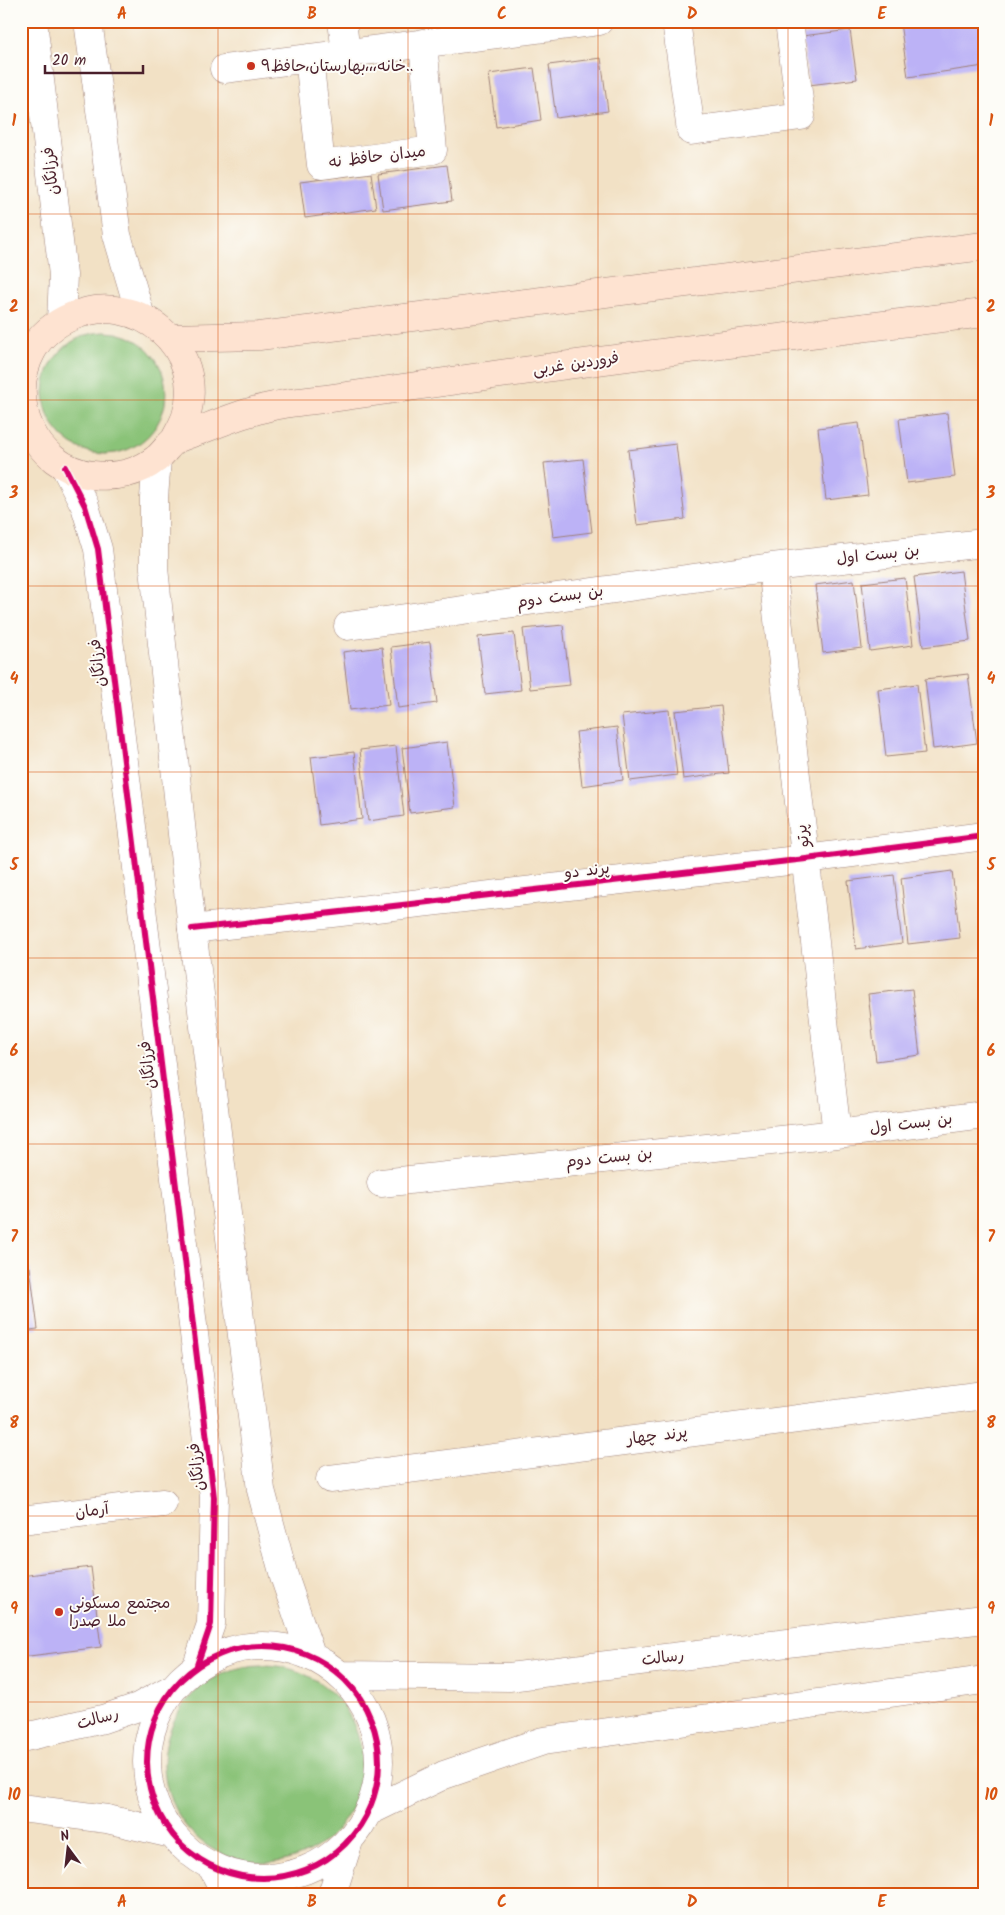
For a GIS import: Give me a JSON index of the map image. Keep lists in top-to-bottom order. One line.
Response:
{"streets":{"main road":["فروردین غربی"],"street":["میدان حافظ نه","فرزانگان","بن بست اول","بن بست دوم","پرتو","پرند دو","پرند چهار","آرمان","رسالت"]},"crossings":[["فرزانگان","فروردین غربی"],["بن بست اول","بن بست دوم"],["بن بست اول","پرتو"],["بن بست دوم","پرتو"],["پرتو","پرند دو"]],"places":["خانه،،،بهارستان،حافظ۹..","مجتمع مسکونی ملا صدرا"],"scale_bar":"20 m","north":"top","grid":{"columns":["A","B","C","D","E"],"rows":["1","2","3","4","5","6","7","8","9","10"]}}
